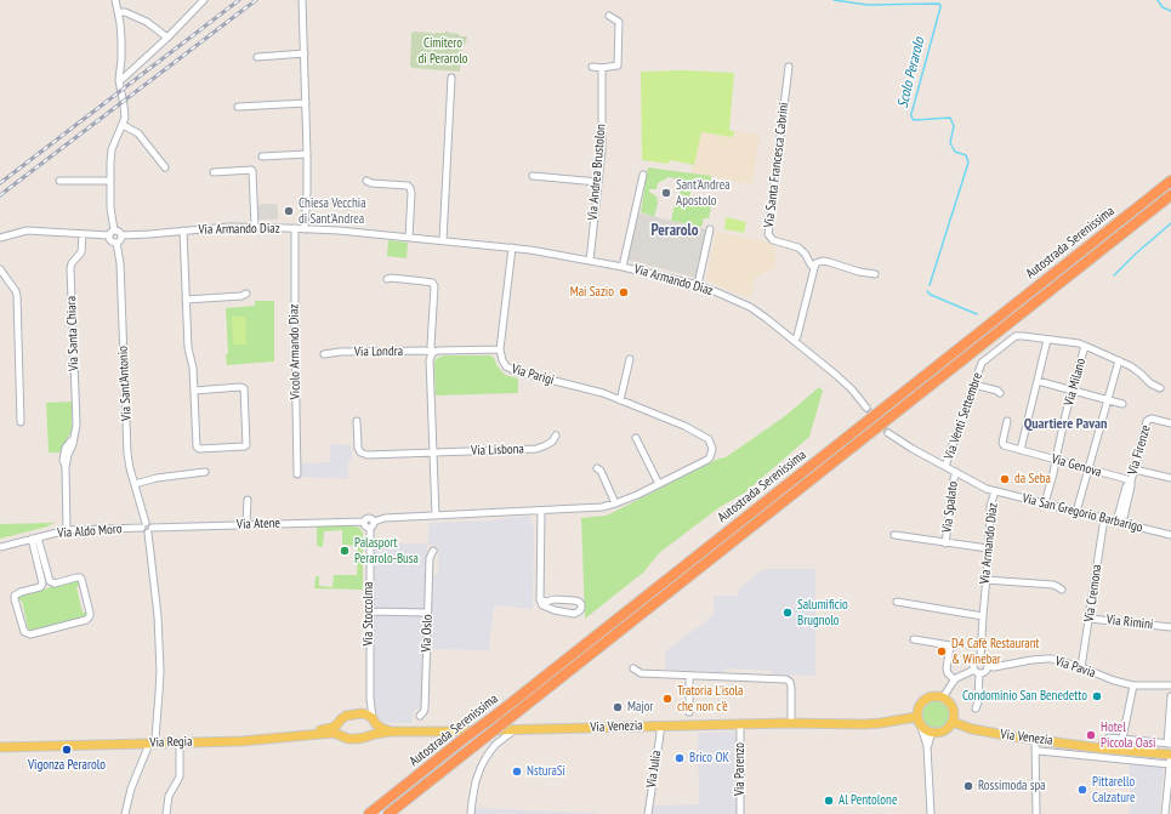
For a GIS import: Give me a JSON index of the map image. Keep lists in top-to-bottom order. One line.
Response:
{"streets":{"highway":["Autostrada Serenissima"],"main road":["Via Venezia","Via Regia"],"street":["Via Santa Francesca Cabrini","Via Andrea Brustolon","Via Armando Diaz","Via Santa Chiara","Vicolo Armando Diaz","Via Londra","Via Parigi","Via Milano","Via Sant'Antonio","Via Venti Settembre","Via Lisbona","Via Firenze","Via Genova","Via Spalato","Via San Gregorio Barbarigo","Via Atene","Via Aldo Moro","Via Cremona","Via Stoccolma","Via Rimini","Via Oslo","Via Pavia","Via Julia","Via Parenzo"]},"crossings":[["Via Andrea Brustolon","Via Armando Diaz"],["Via Armando Diaz","Vicolo Armando Diaz"],["Via Armando Diaz","Via Parigi"],["Via Armando Diaz","Via Sant'Antonio"],["Via Armando Diaz","Via Venti Settembre"],["Via Armando Diaz","Via Spalato"],["Via Armando Diaz","Via San Gregorio Barbarigo"],["Via Armando Diaz","Via Pavia"],["Via Santa Chiara","Via Aldo Moro"],["Via Londra","Via Parigi"],["Via Parigi","Via Atene"],["Via Milano","Via Venti Settembre"],["Via Milano","Via Genova"],["Via Milano","Via San Gregorio Barbarigo"],["Via Sant'Antonio","Via Aldo Moro"],["Via Firenze","Via Genova"],["Via Firenze","Via San Gregorio Barbarigo"],["Via San Gregorio Barbarigo","Via Cremona"],["Via Atene","Via Stoccolma"],["Via Cremona","Via Rimini"],["Via Cremona","Via Pavia"],["Via Stoccolma","Via Regia"],["Via Venezia","Via Regia"],["Via Venezia","Via Julia"],["Via Venezia","Via Parenzo"]],"districts":["Perarolo","Quartiere Pavan"],"water":["Scolo Perarolo"],"parks":["Cimitero di Perarolo"],"places":["Sant'Andrea Apostolo","Chiesa Vecchia di Sant'Andrea","Mai Sazio","da Seba","Palasport Perarolo-Busa","Salumificio Brugnolo","D4 Cafè Restaurant & Winebar","Condominio San Benedetto","Tratoria L'isola che non c'è","Major","Hotel Piccola Oasi","Vigonza Perarolo","Brico OK","NsturaSi","Rossimoda spa","Pittarello Calzature","Al Pentolone"]}
